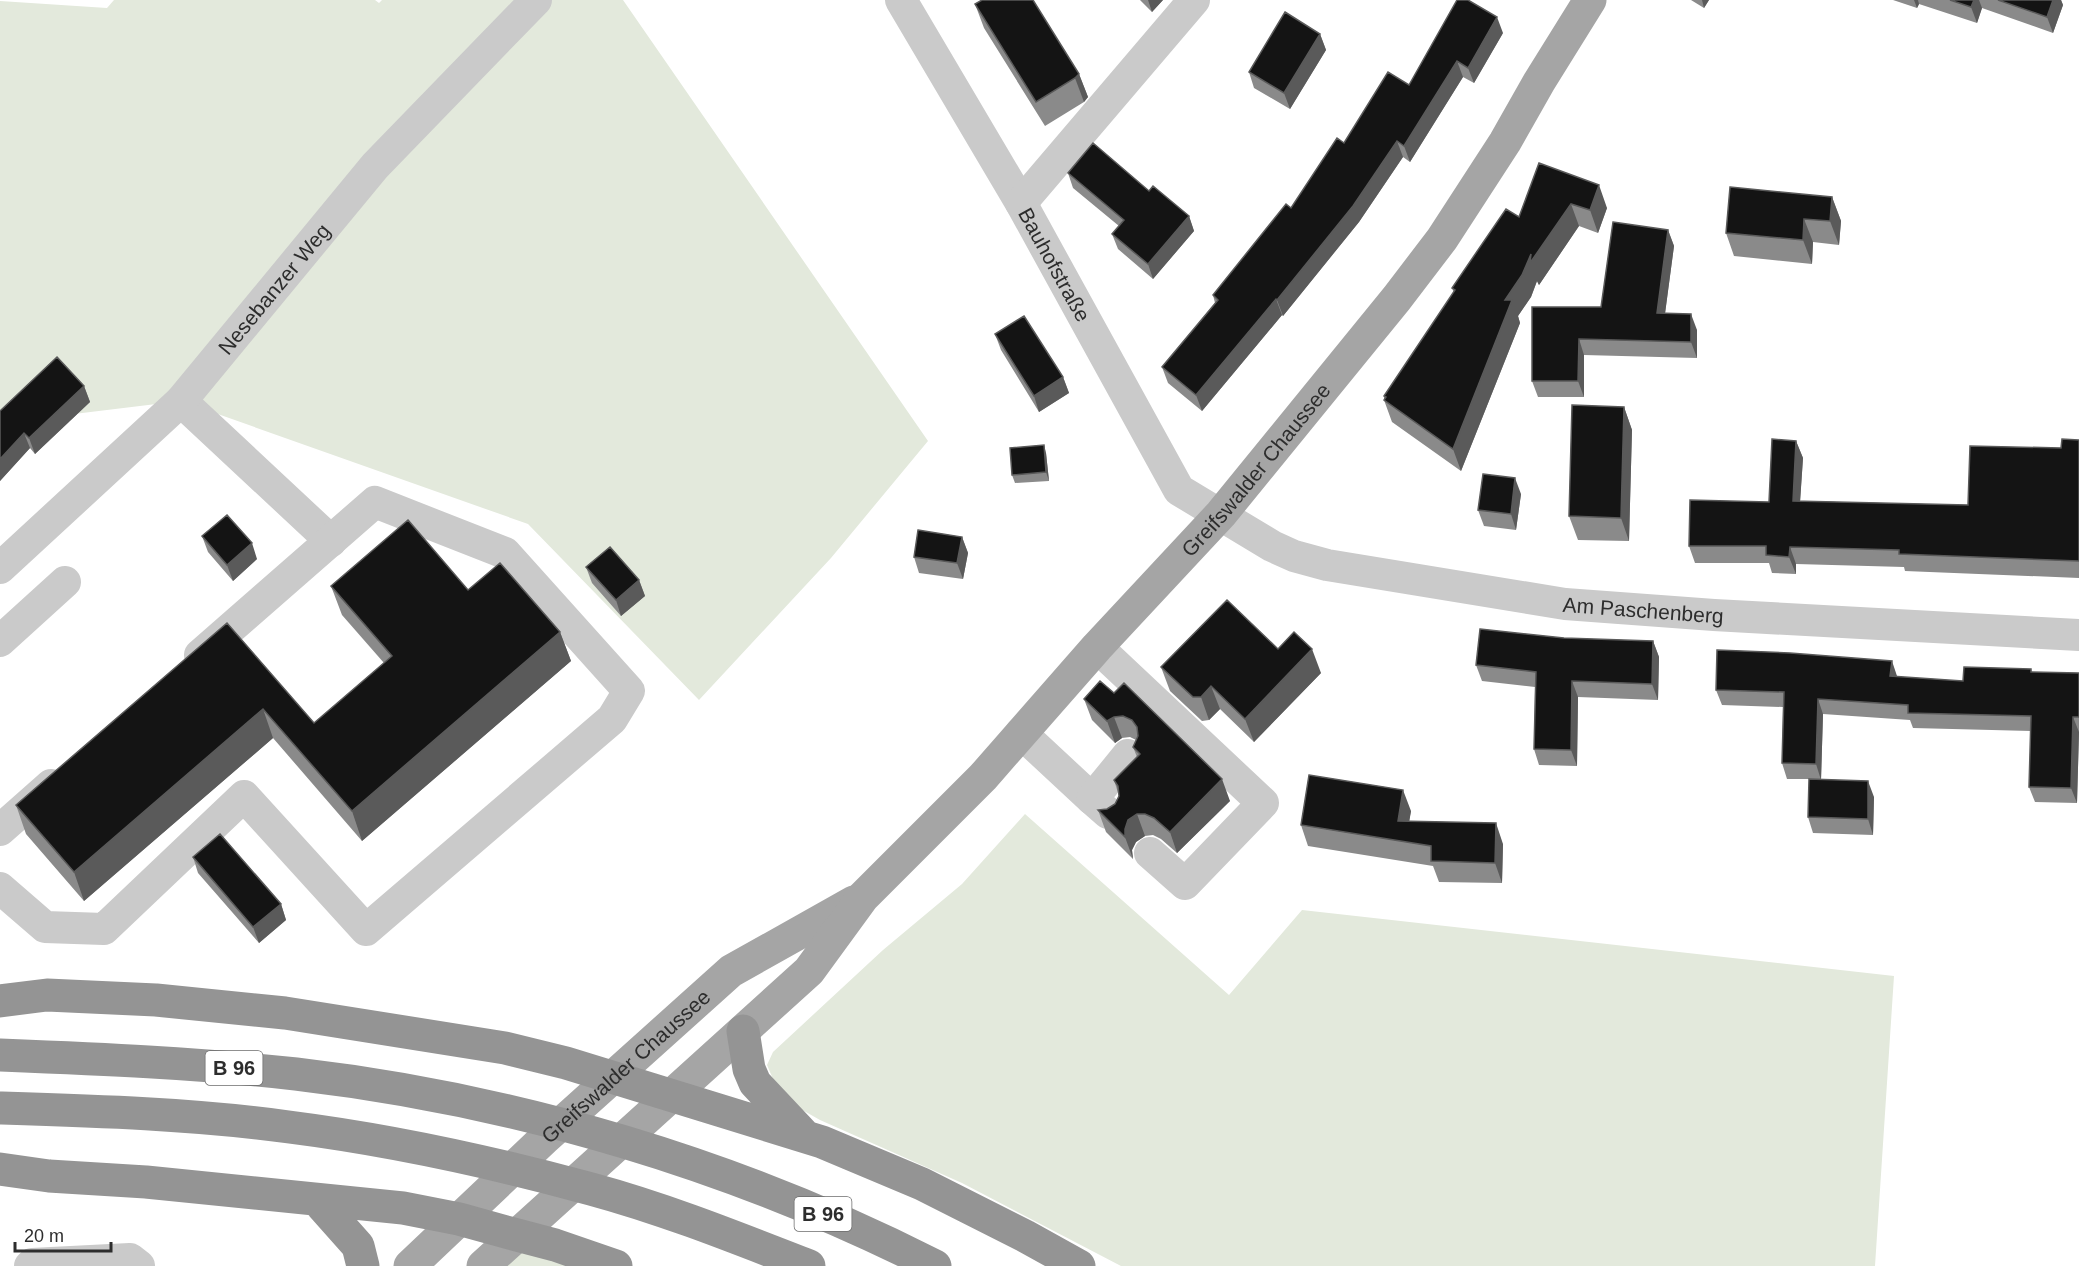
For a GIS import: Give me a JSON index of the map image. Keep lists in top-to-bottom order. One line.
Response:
{"streets":{"highway":["B 96"],"main road":["Greifswalder Chaussee"],"street":["Bauhofstraße","Nesebanzer Weg","Am Paschenberg"]},"crossings":[["Bauhofstraße","Greifswalder Chaussee"],["Bauhofstraße","Am Paschenberg"],["Greifswalder Chaussee","Am Paschenberg"]],"scale_bar":"20 m"}
